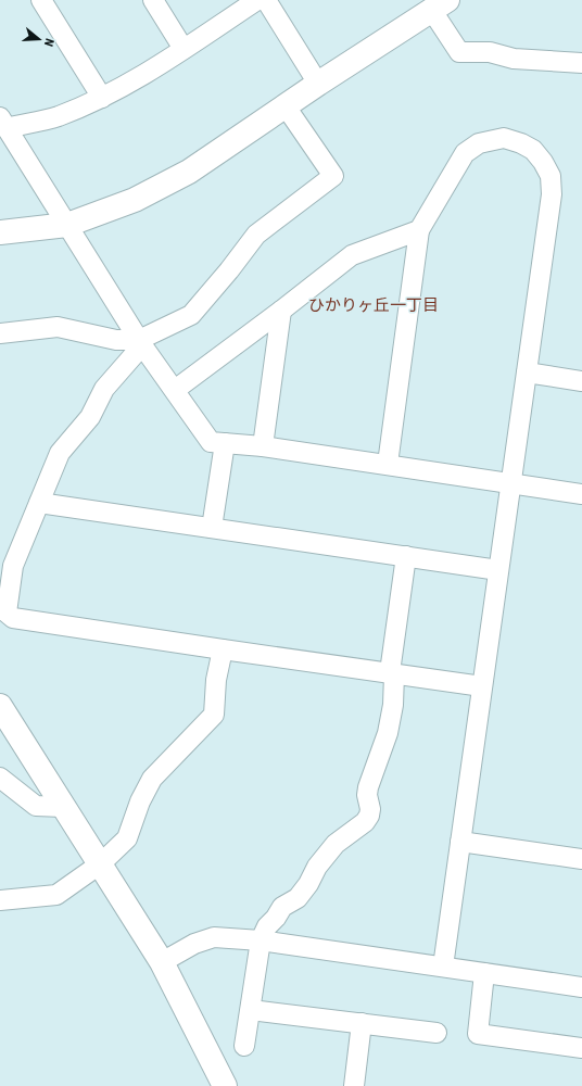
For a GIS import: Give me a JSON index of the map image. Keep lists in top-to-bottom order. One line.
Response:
{"districts":["ひかりヶ丘一丁目"],"north":"right"}
